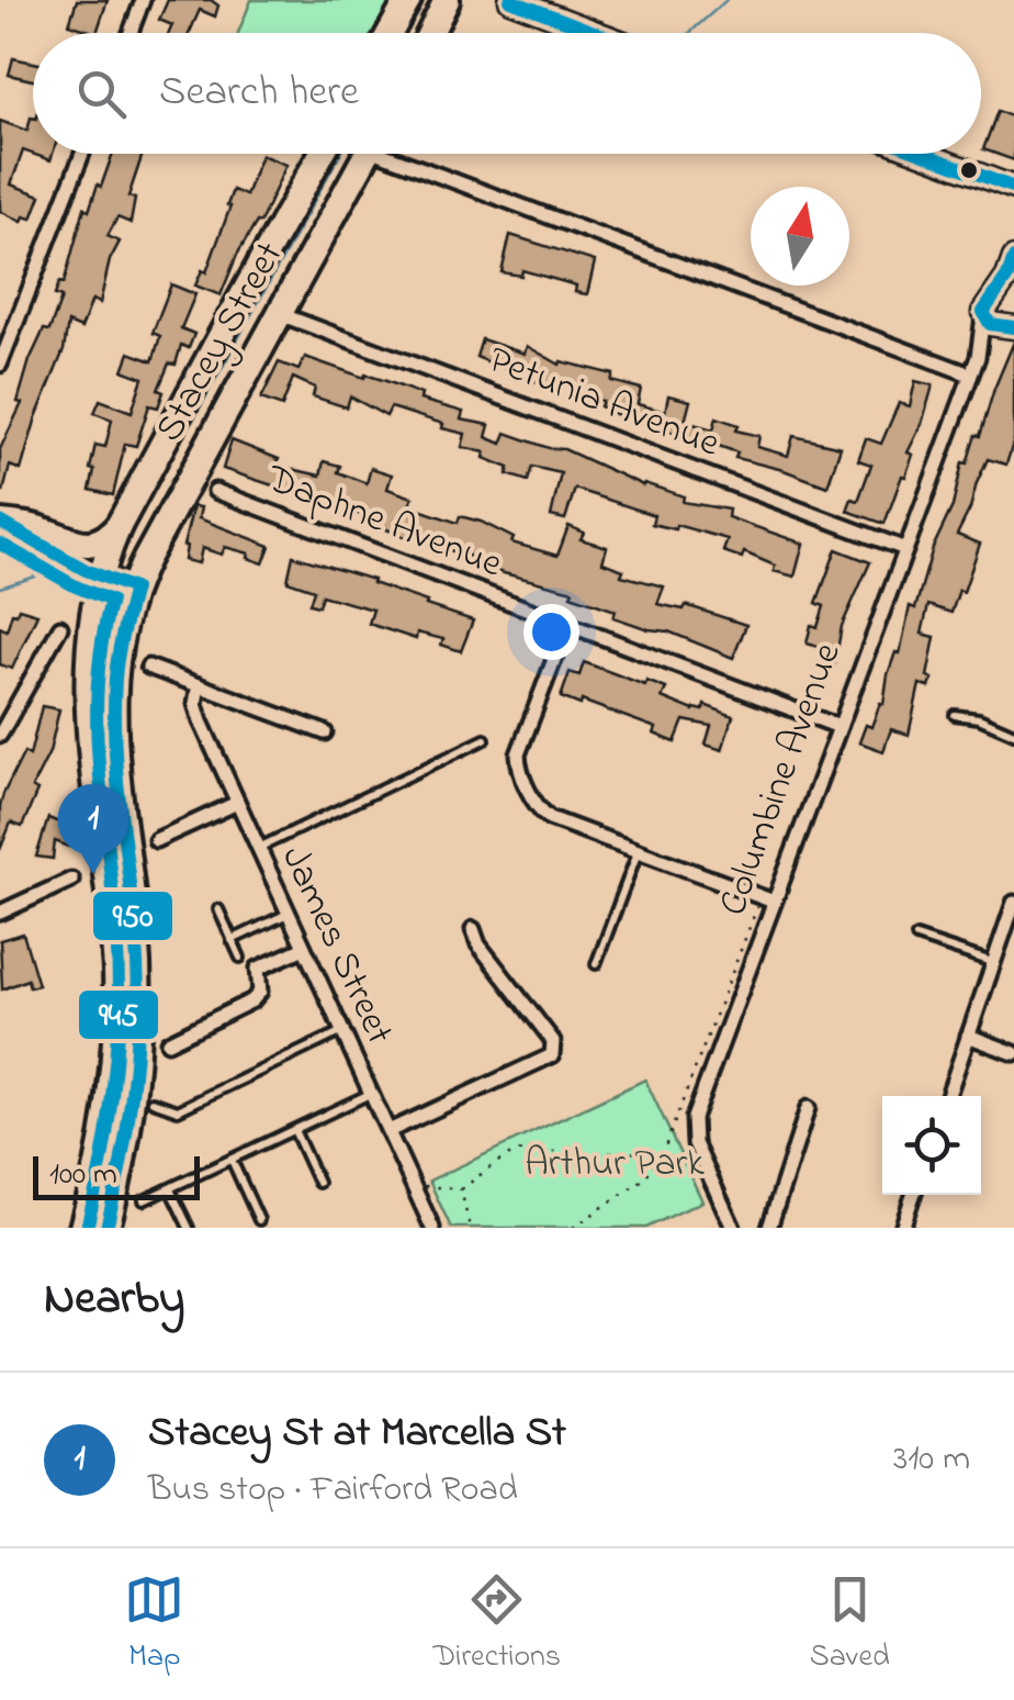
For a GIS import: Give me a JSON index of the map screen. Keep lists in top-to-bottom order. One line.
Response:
{"streets":{"highway":["Stacey Street"],"street":["Petunia Avenue","Daphne Avenue","Columbine Avenue","James Street"]},"crossings":[["Stacey Street","Petunia Avenue"],["Petunia Avenue","Columbine Avenue"],["Daphne Avenue","Columbine Avenue"]],"parks":["Arthur Park"],"lines":["transit line 950","transit line 945"],"scale_bar":"100 m","north":"top","page":{"search":"Search here","pins":"1","scale":"100 m","heading":"Nearby","list":[{"mark":"1","name":"Stacey St at Marcella St","note":"Bus stop · Fairford Road","value":"310 m"}],"nav":["Map","Directions","Saved"]}}
